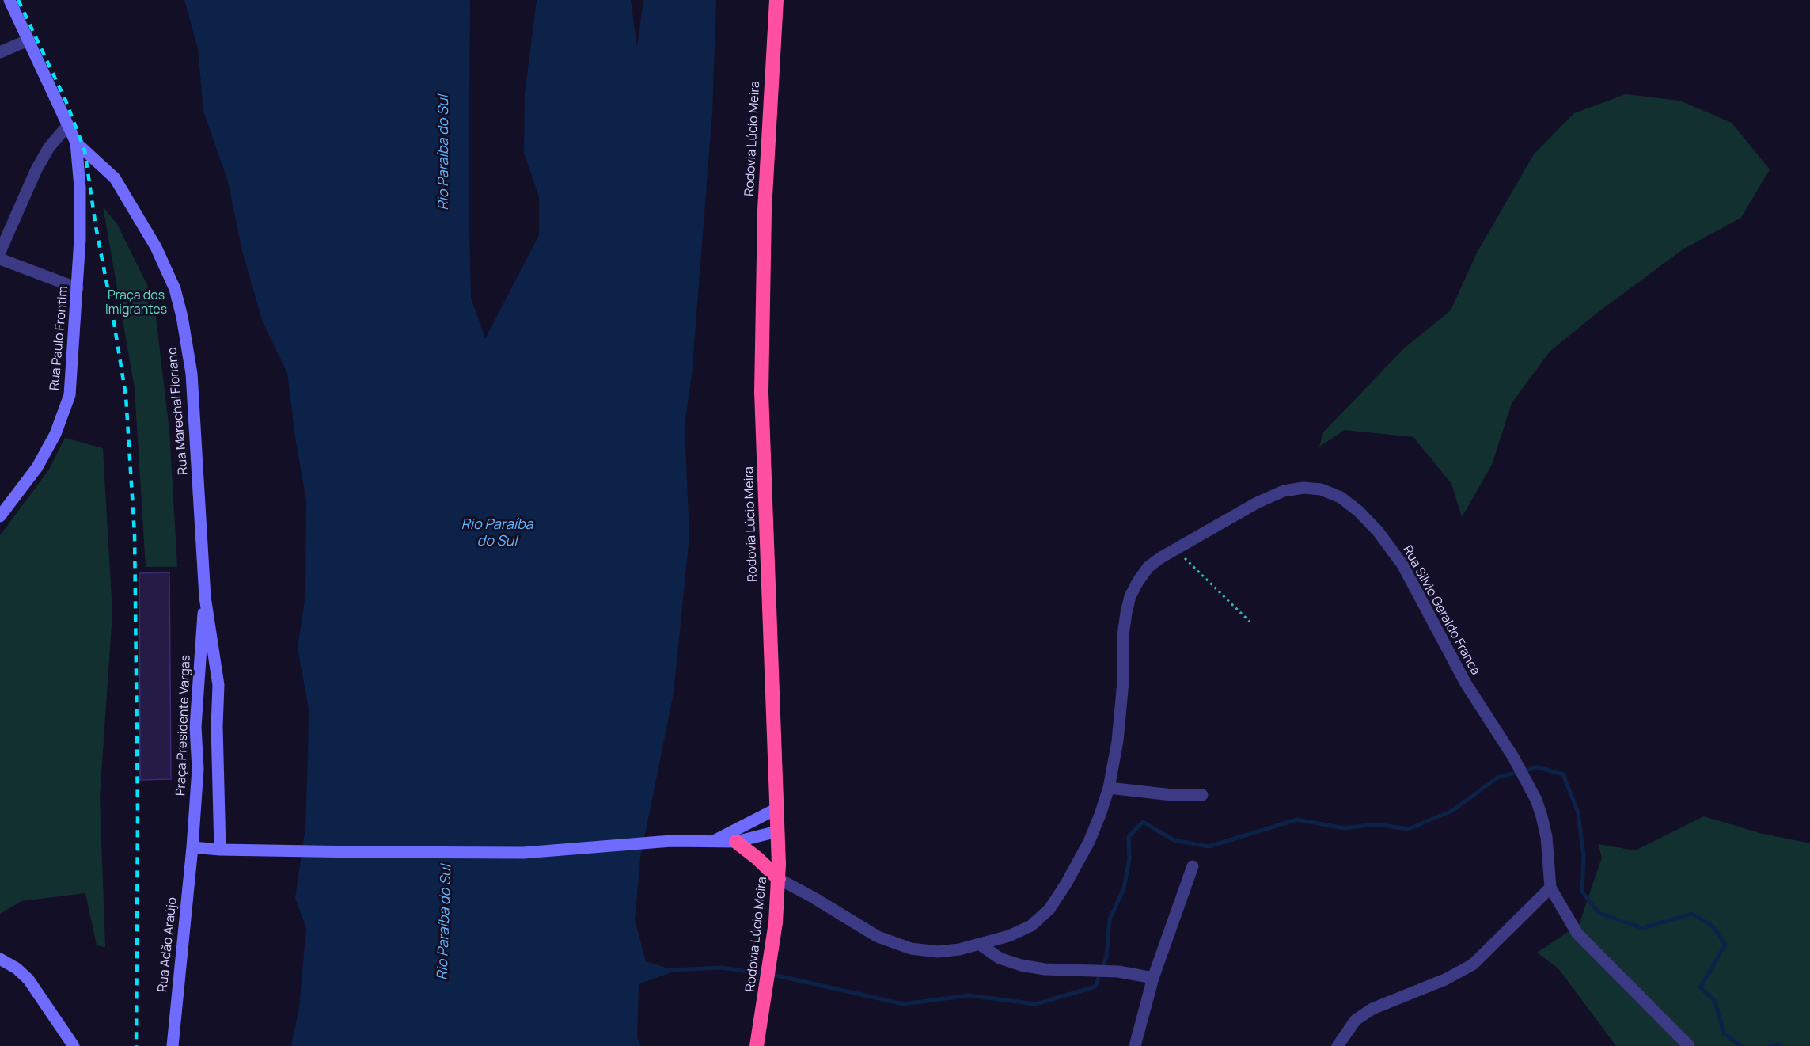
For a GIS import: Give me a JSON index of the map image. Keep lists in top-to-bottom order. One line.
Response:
{"streets":{"highway":["Rodovia Lúcio Meira"],"main road":["Rua Paulo Frontim","Rua Marechal Floriano","Praça Presidente Vargas","Rua Adão Araújo"],"street":["Rua Silvio Geraldo Franca"]},"crossings":[["Rodovia Lúcio Meira","Rua Silvio Geraldo Franca"],["Rua Paulo Frontim","Rua Marechal Floriano"],["Rua Marechal Floriano","Praça Presidente Vargas"],["Praça Presidente Vargas","Rua Adão Araújo"]],"water":["Rio Paraíba do Sul"],"parks":["Praça dos Imigrantes"]}
